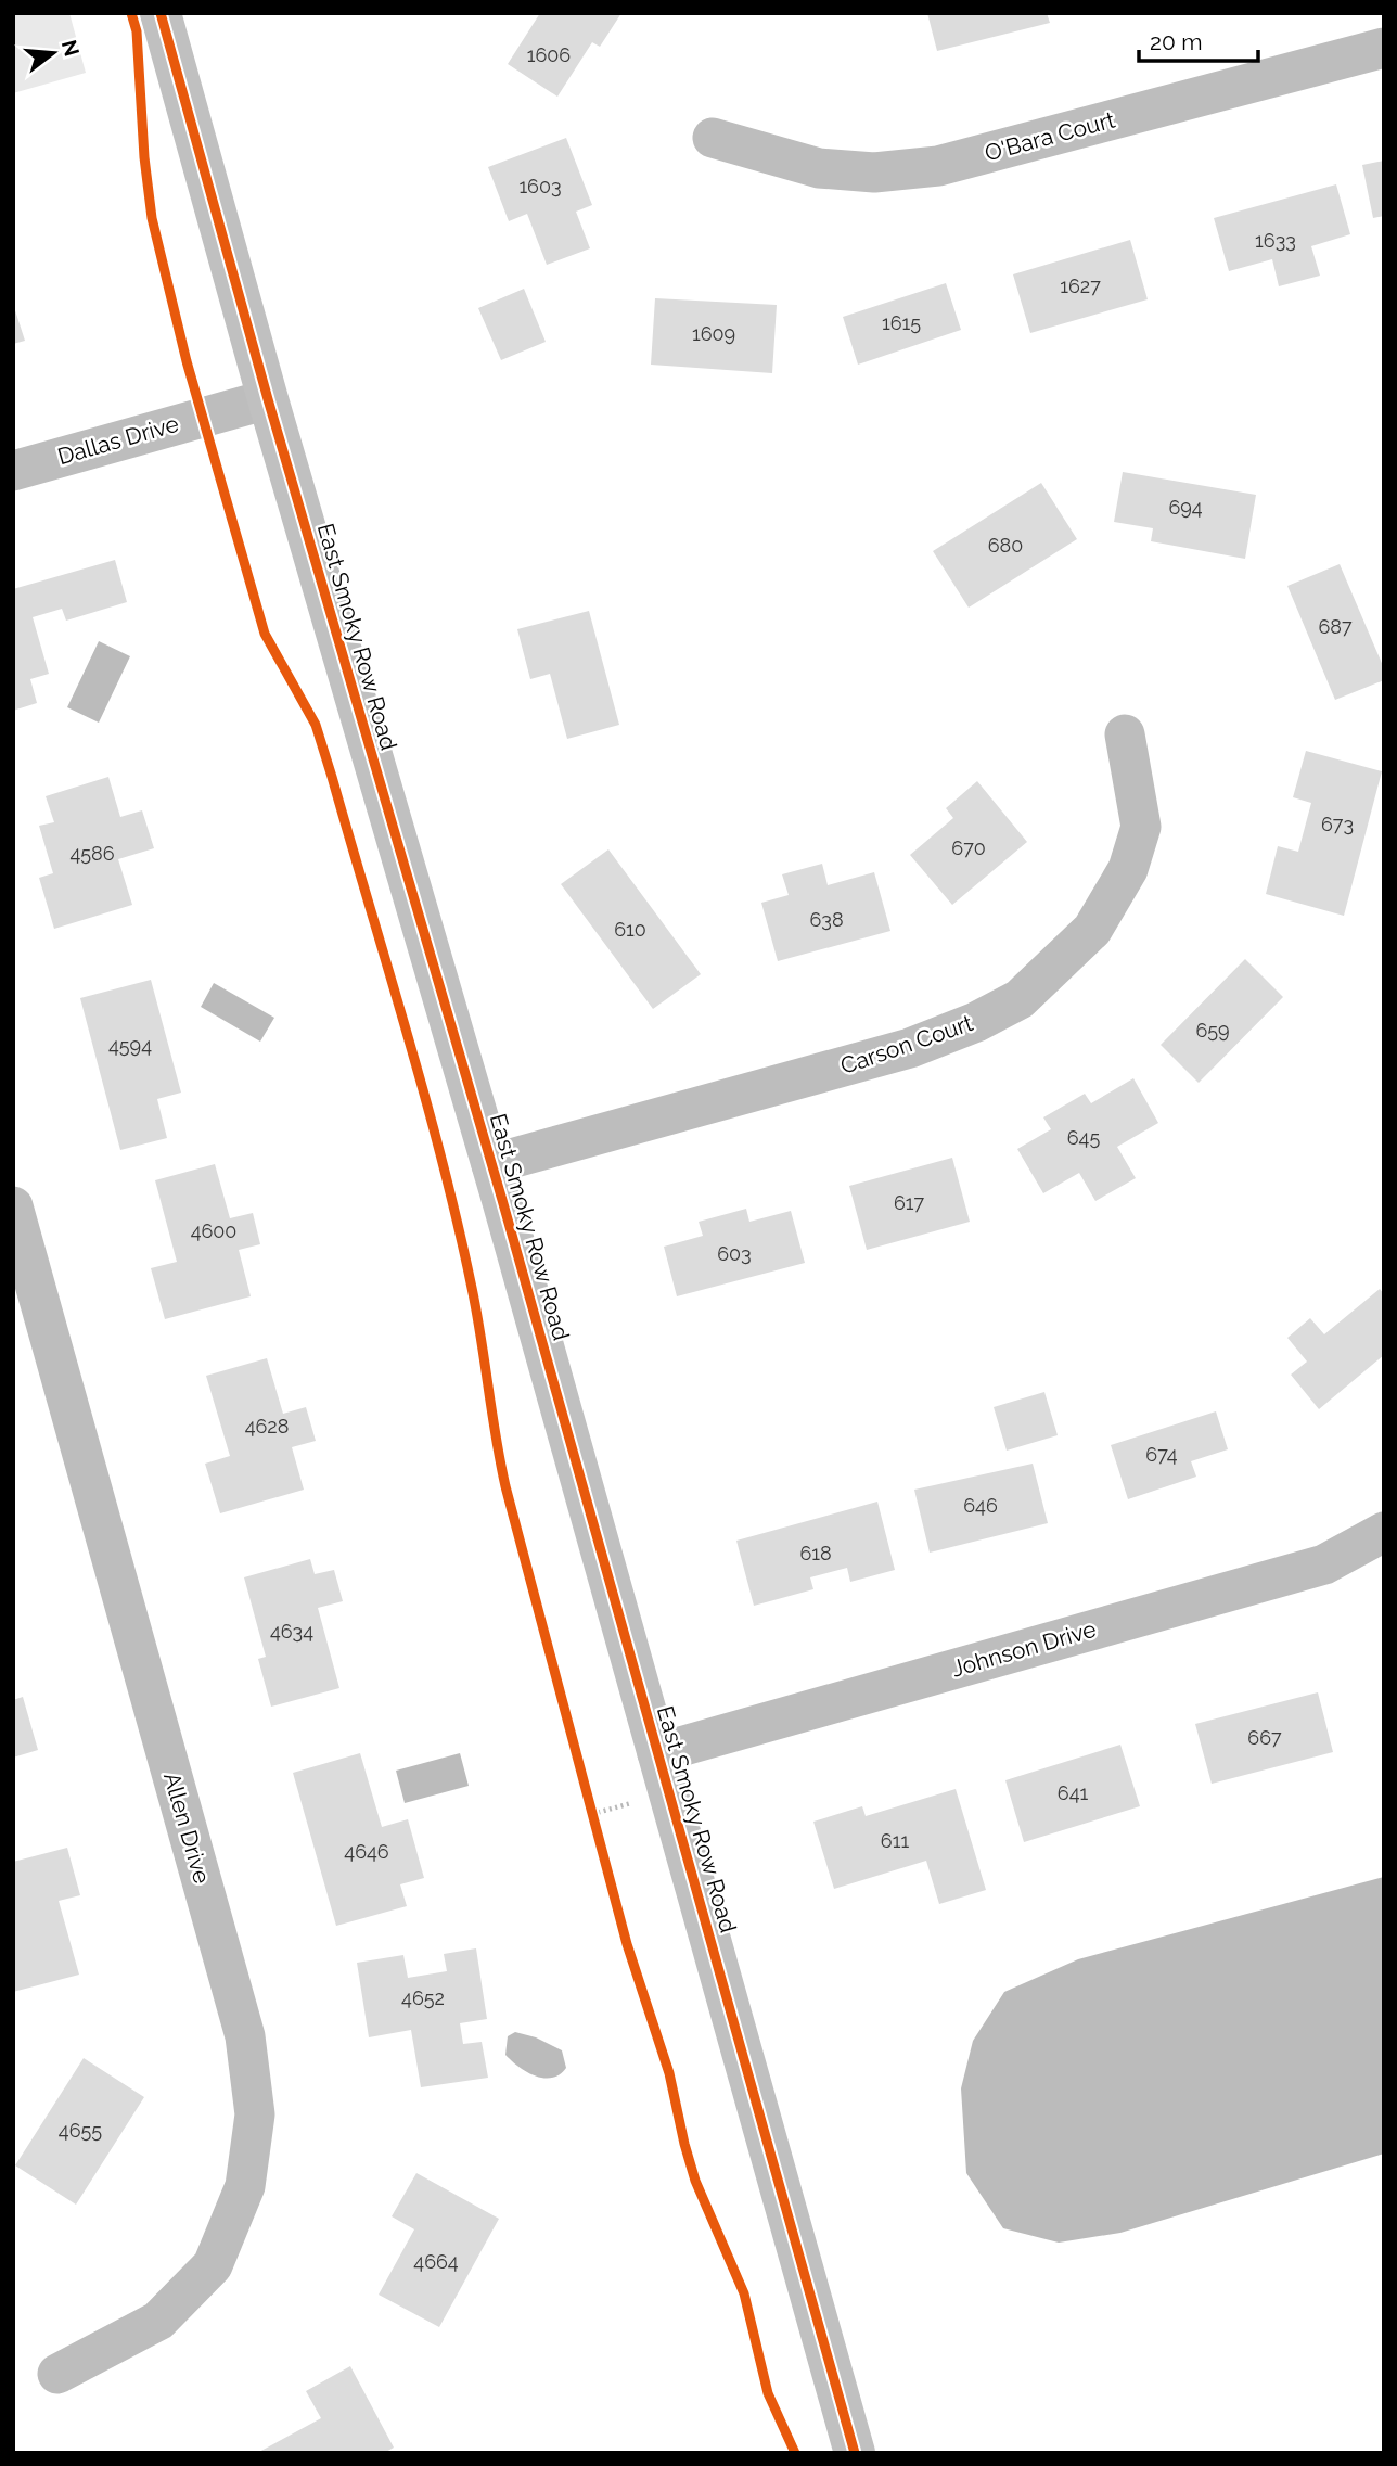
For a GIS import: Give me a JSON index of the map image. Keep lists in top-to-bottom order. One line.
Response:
{"streets":{"street":["O'Bara Court","Dallas Drive","East Smoky Row Road","Carson Court","Johnson Drive","Allen Drive"]},"crossings":[["Dallas Drive","East Smoky Row Road"],["East Smoky Row Road","Carson Court"],["East Smoky Row Road","Johnson Drive"]],"house_numbers":["1606","1603","1633","1627","1615","1609","694","680","687","673","670","4586","638","610","659","4594","645","617","4600","603","4628","674","646","618","4634","667","641","611","4646","4652","4655","4664"],"scale_bar":"20 m","north":"right"}
